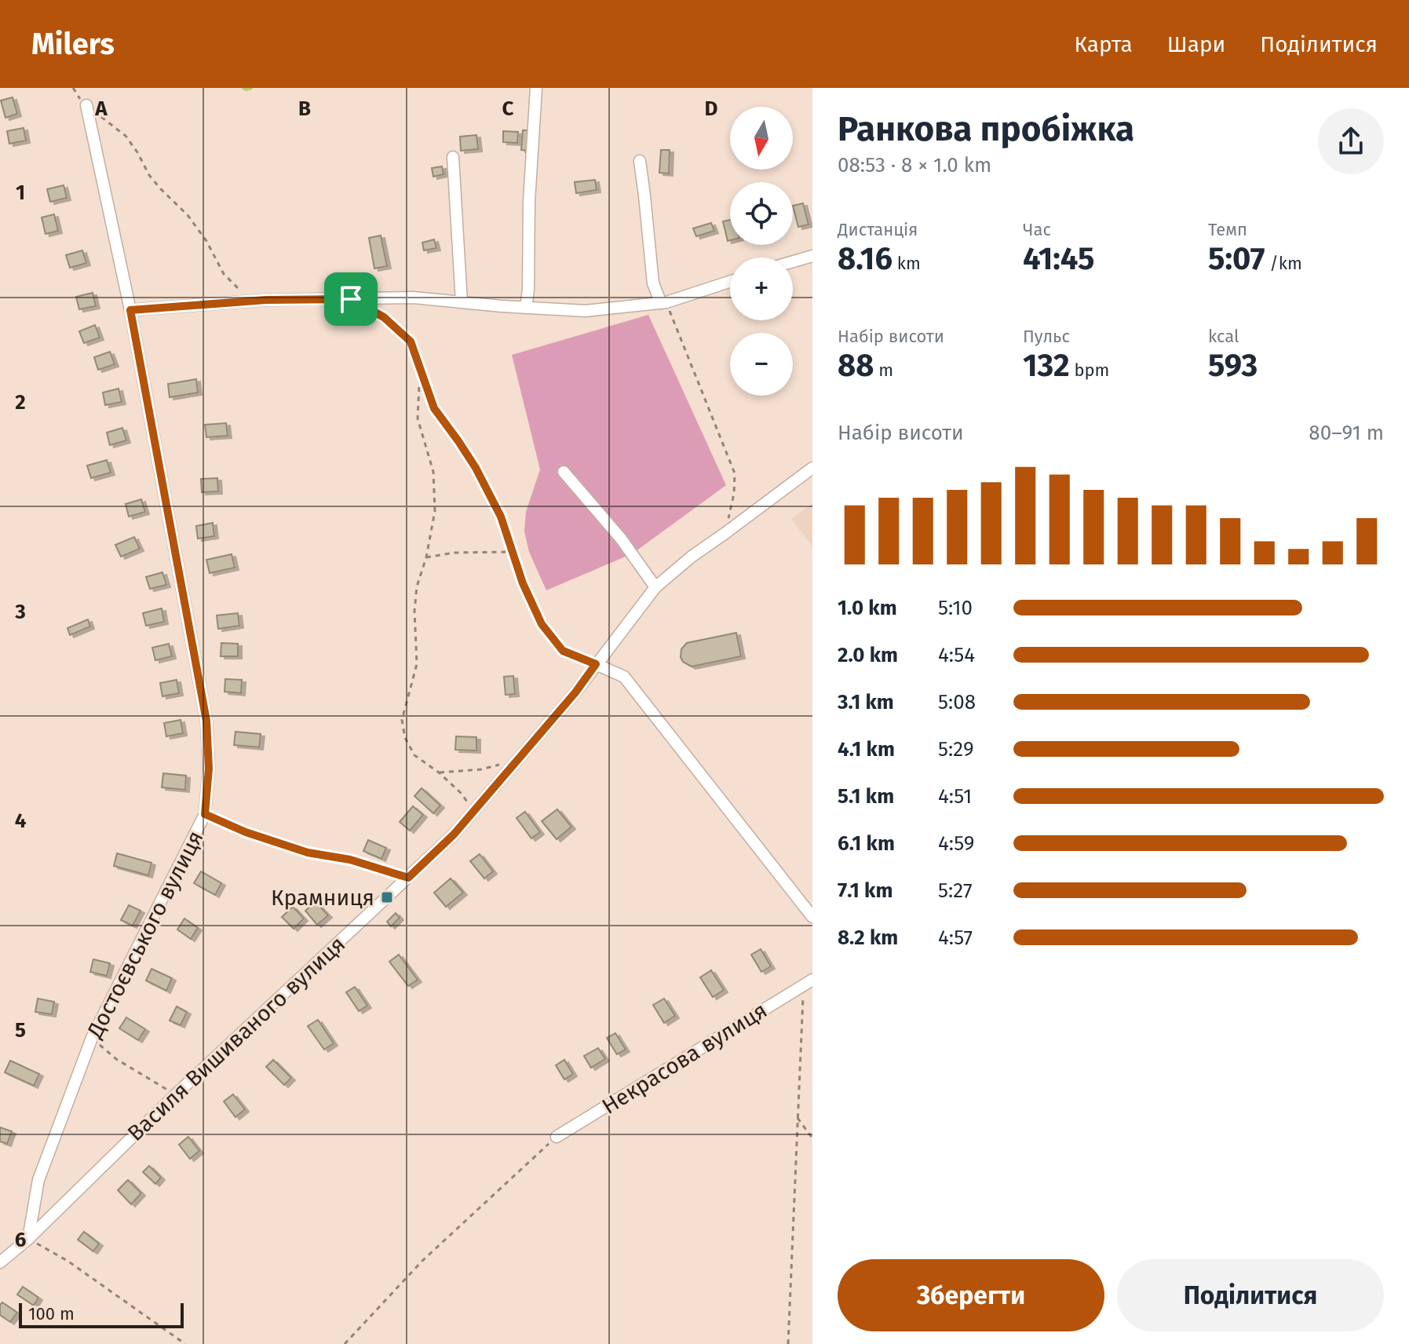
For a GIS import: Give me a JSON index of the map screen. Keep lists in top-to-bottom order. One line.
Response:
{"streets":{"street":["Достоєвського вулиця","Василя Вишиваного вулиця","Некрасова вулиця"]},"crossings":[["Достоєвського вулиця","Василя Вишиваного вулиця"]],"places":{"transit":["Крамниця"]},"scale_bar":"100 m","north":"bottom","page":{"header":"Milers","nav":["Карта","Шари","Поділитися"],"heading":["Ранкова пробіжка","08:53 · 8 × 1.0 km"],"map_buttons":["+","−"],"stats":[["Дистанція","8.16 km"],["Час","41:45"],["Темп","5:07 /km"],["Набір висоти","88 m"],["Пульс","132 bpm"],["kcal","593"]],"chart":["Набір висоти","80–91 m"],"list":[{"name":"1.0 km","note":"5:10"},{"name":"2.0 km","note":"4:54"},{"name":"3.1 km","note":"5:08"},{"name":"4.1 km","note":"5:29"},{"name":"5.1 km","note":"4:51"},{"name":"6.1 km","note":"4:59"},{"name":"7.1 km","note":"5:27"},{"name":"8.2 km","note":"4:57"}],"buttons":["Зберегти","Поділитися"],"scale":"100 m"},"grid":{"columns":["A","B","C","D"],"rows":["1","2","3","4","5","6"]}}
